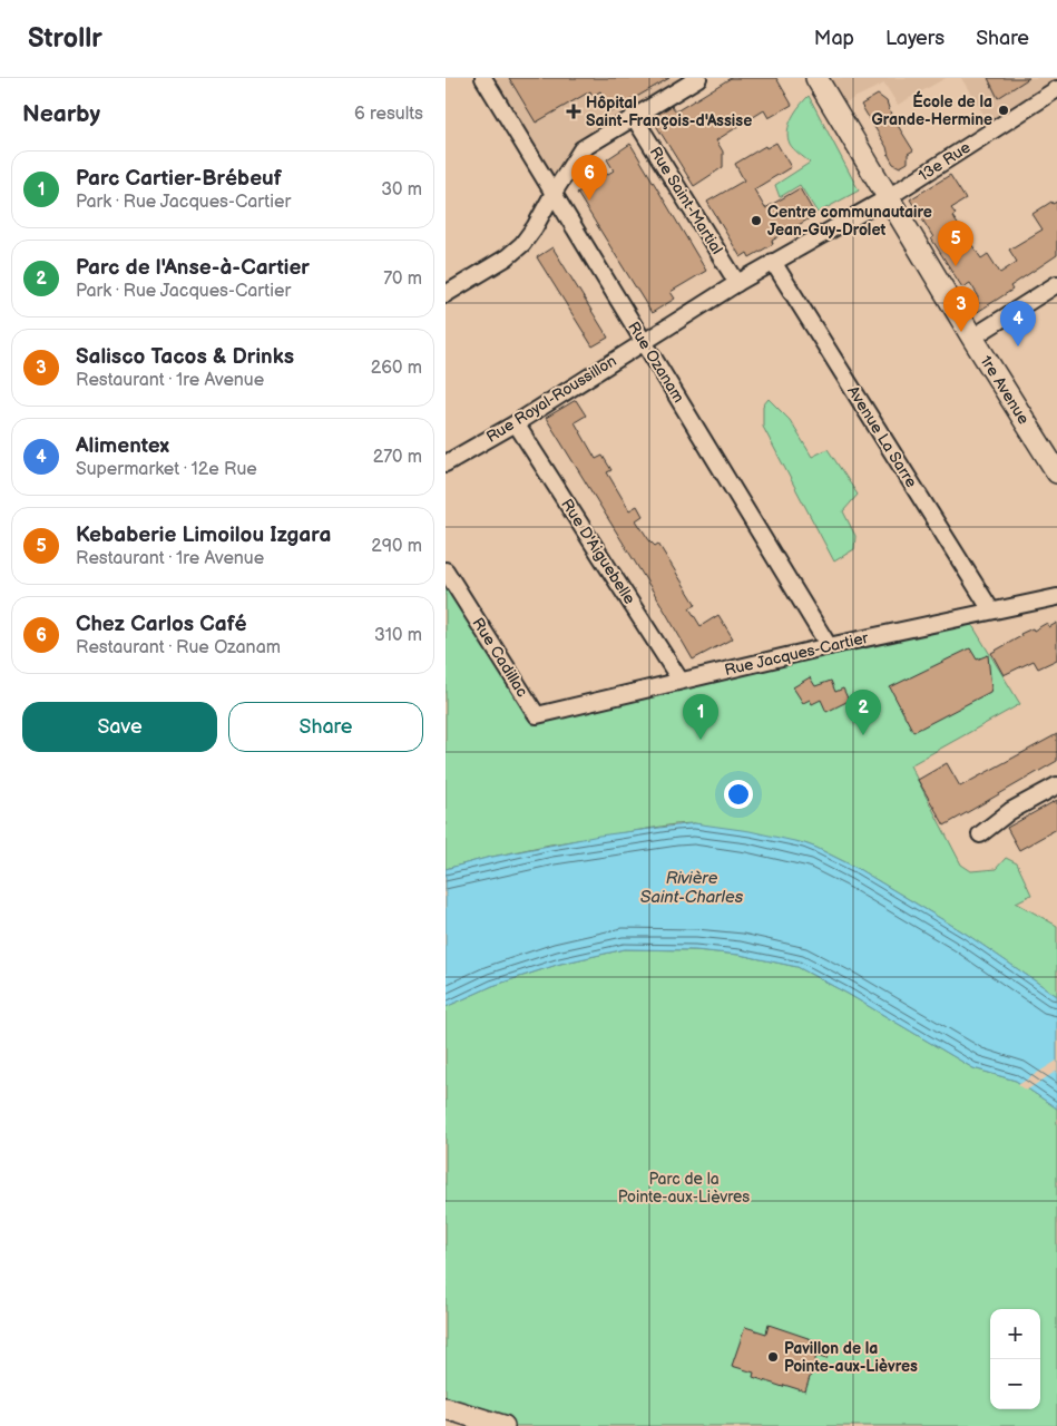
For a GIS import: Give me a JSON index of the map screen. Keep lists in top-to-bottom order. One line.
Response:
{"streets":{"street":["13e Rue","Rue Saint-Martial","Rue Ozanam","1re Avenue","Rue Royal-Roussillon","Avenue La Sarre","Rue D'Aiguebelle","Rue Jacques-Cartier","Rue Cadillac"]},"crossings":[["13e Rue","1re Avenue"],["13e Rue","Rue Royal-Roussillon"],["Rue Saint-Martial","Rue Royal-Roussillon"],["Rue Ozanam","Rue Royal-Roussillon"],["Rue Ozanam","Rue Jacques-Cartier"],["1re Avenue","Rue Royal-Roussillon"],["Rue Royal-Roussillon","Avenue La Sarre"],["Rue Royal-Roussillon","Rue D'Aiguebelle"],["Avenue La Sarre","Rue Jacques-Cartier"],["Rue D'Aiguebelle","Rue Jacques-Cartier"],["Rue Jacques-Cartier","Rue Cadillac"]],"water":["Rivière Saint-Charles"],"parks":["Parc de la Pointe-aux-Lièvres"],"places":{"other":["École de la Grande-Hermine","Centre communautaire Jean-Guy-Drolet","Pavillon de la Pointe-aux-Lièvres"],"health":["Hôpital Saint-François-d'Assise"]},"page":{"header":"Strollr","nav":["Map","Layers","Share"],"heading":["Nearby","6 results"],"list":[{"mark":"1","name":"Parc Cartier-Brébeuf","note":"Park · Rue Jacques-Cartier","value":"30 m"},{"mark":"2","name":"Parc de l'Anse-à-Cartier","note":"Park · Rue Jacques-Cartier","value":"70 m"},{"mark":"3","name":"Salisco Tacos & Drinks","note":"Restaurant · 1re Avenue","value":"260 m"},{"mark":"4","name":"Alimentex","note":"Supermarket · 12e Rue","value":"270 m"},{"mark":"5","name":"Kebaberie Limoilou Izgara","note":"Restaurant · 1re Avenue","value":"290 m"},{"mark":"6","name":"Chez Carlos Café","note":"Restaurant · Rue Ozanam","value":"310 m"}],"pins":["6","5","3","4","2","1"],"buttons":["Save","Share"],"map_buttons":["+","−"]}}
